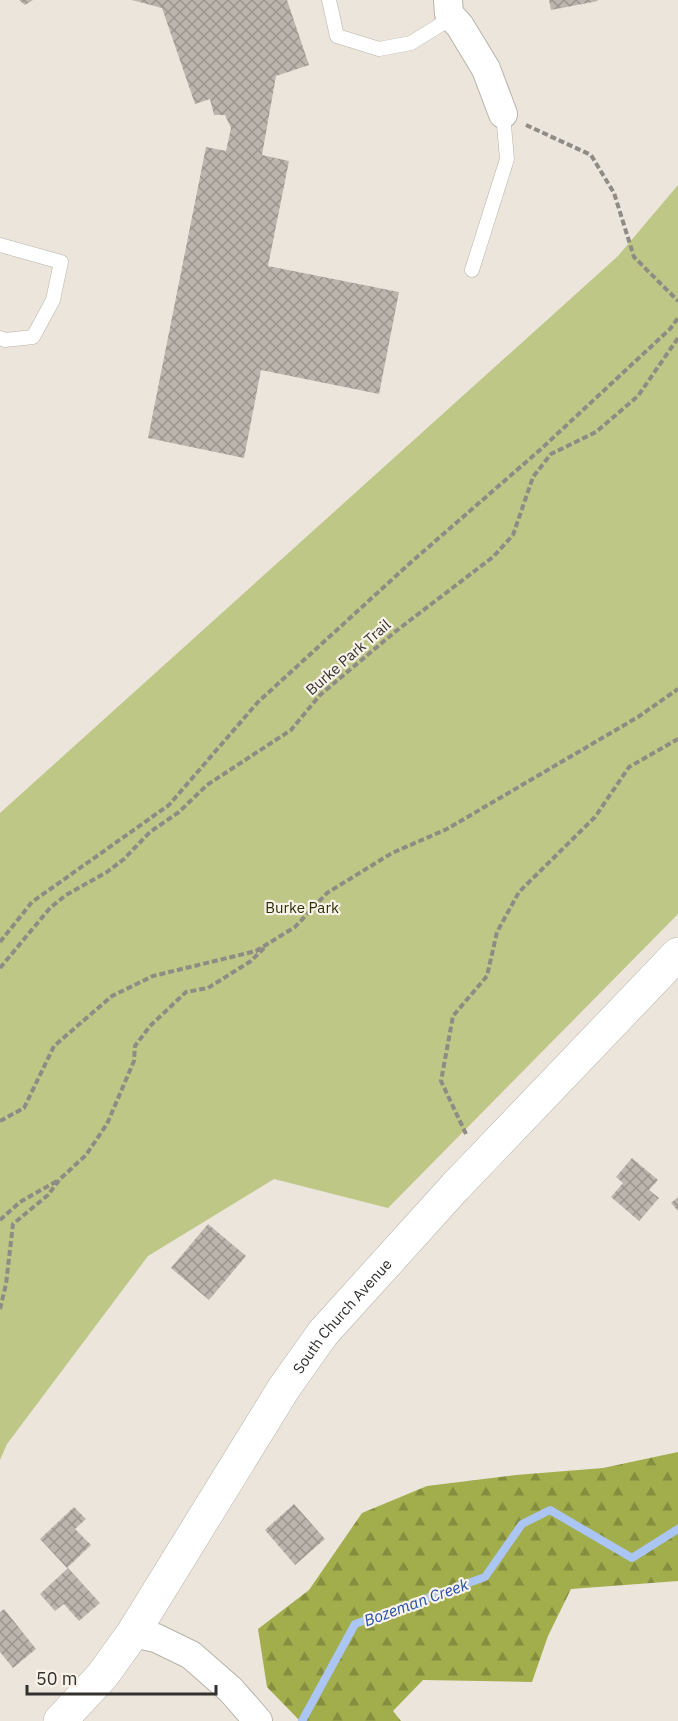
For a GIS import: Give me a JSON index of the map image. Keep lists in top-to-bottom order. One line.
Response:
{"streets":{"street":["South Church Avenue"],"path":["Burke Park Trail"]},"water":["Bozeman Creek"],"parks":["Burke Park"],"scale_bar":"50 m"}
